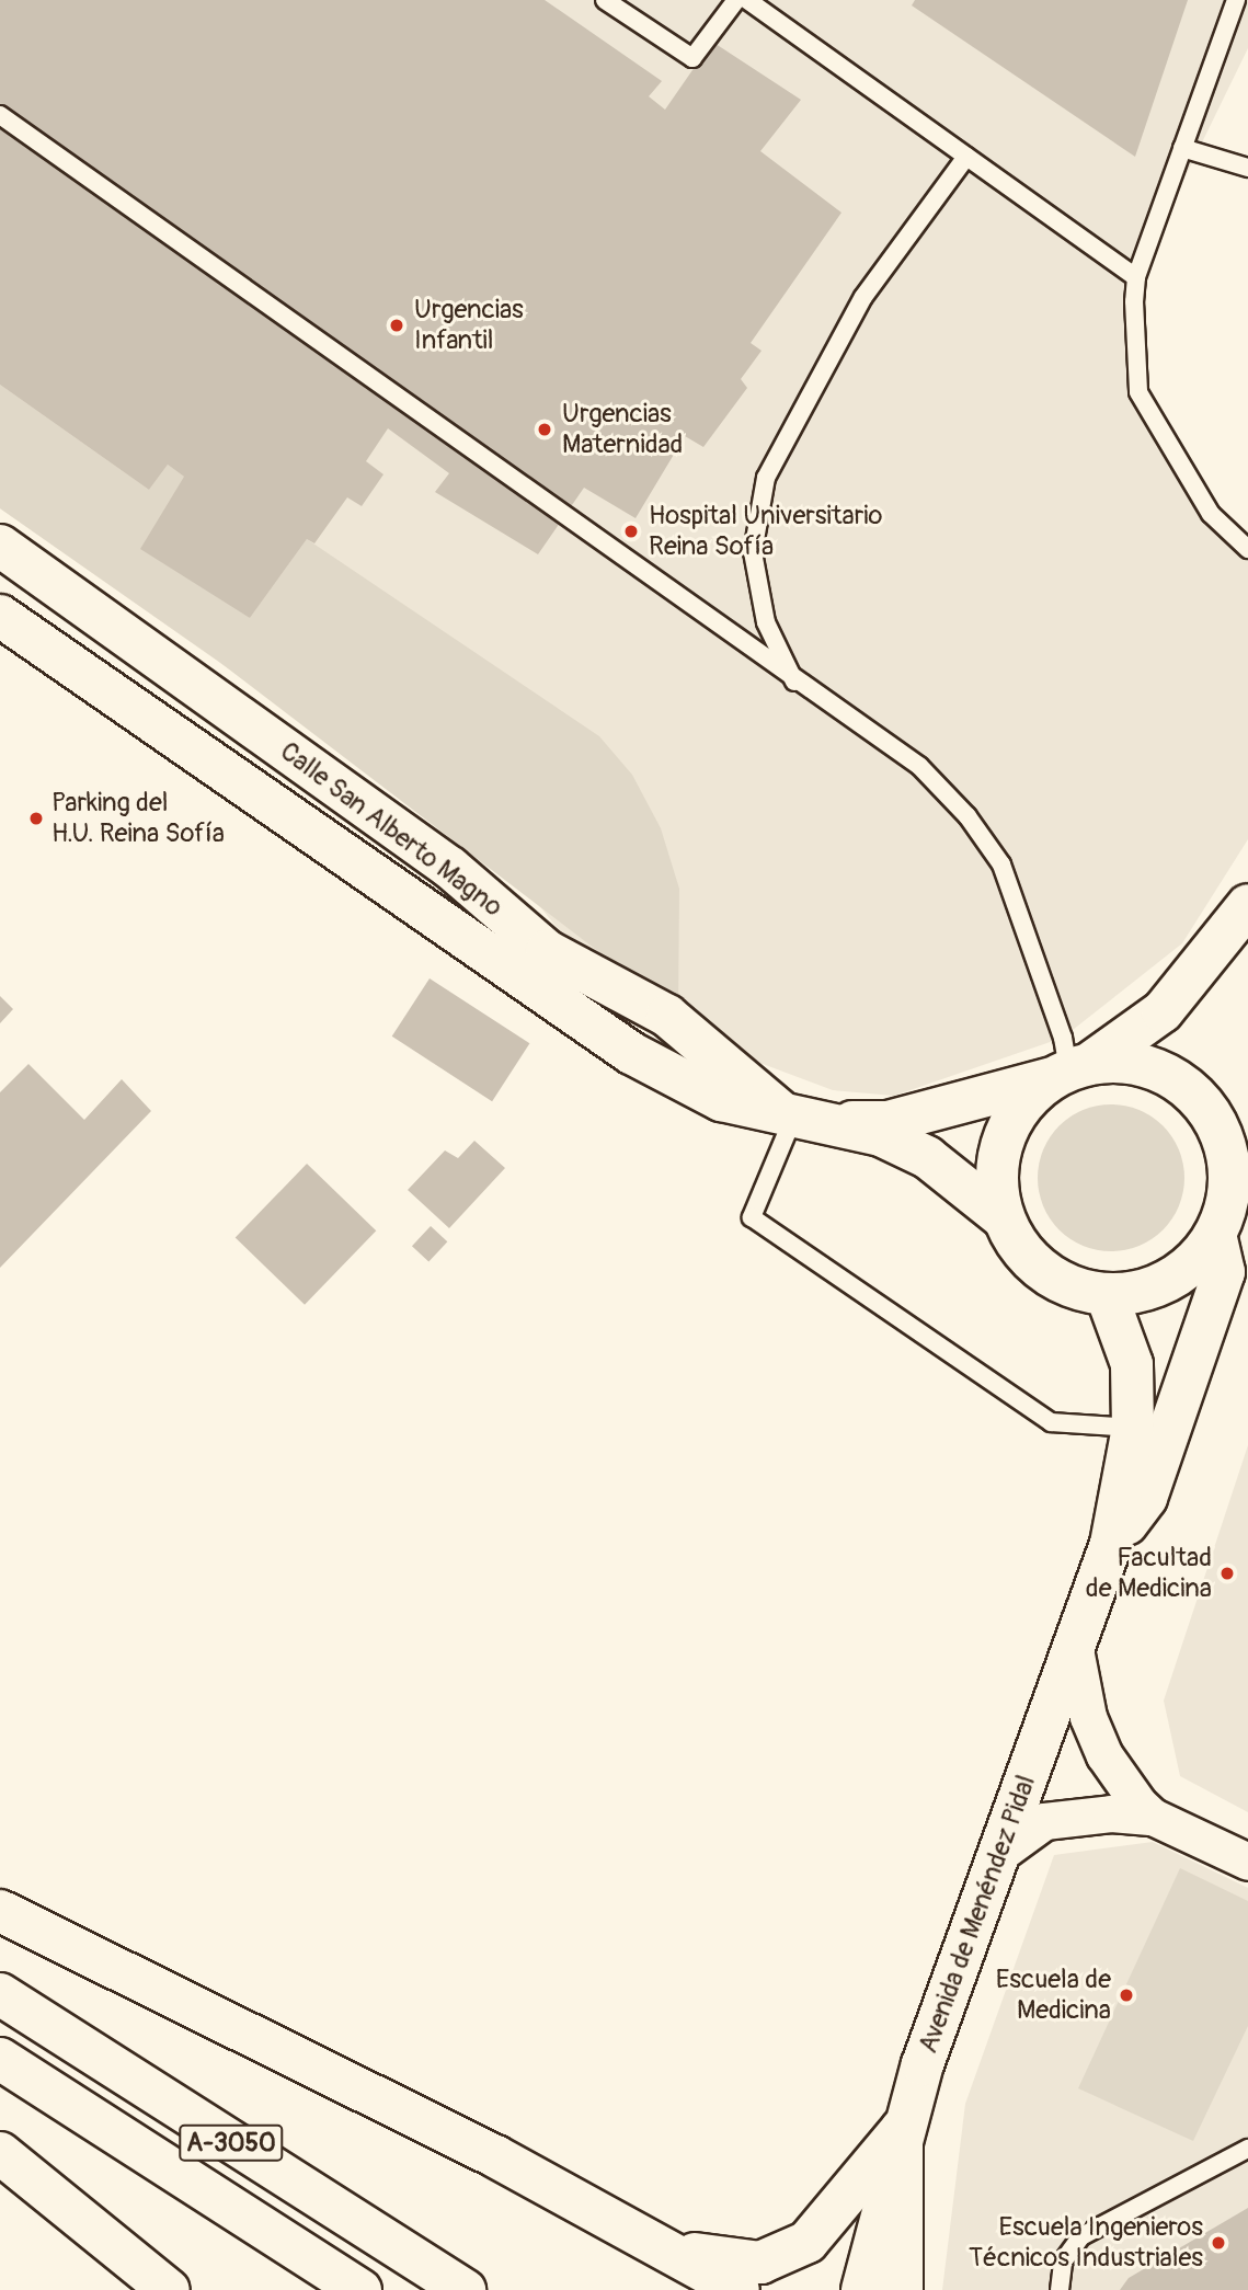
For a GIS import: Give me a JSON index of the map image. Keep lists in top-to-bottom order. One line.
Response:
{"streets":{"main road":["Calle San Alberto Magno","Avenida de Menéndez Pidal","A-3050"]},"crossings":[["Calle San Alberto Magno","Avenida de Menéndez Pidal"]],"places":["Urgencias Infantil","Urgencias Maternidad","Hospital Universitario Reina Sofía","Parking del H.U. Reina Sofía","Facultad de Medicina","Escuela de Medicina","Escuela Ingenieros Técnicos Industriales"]}
